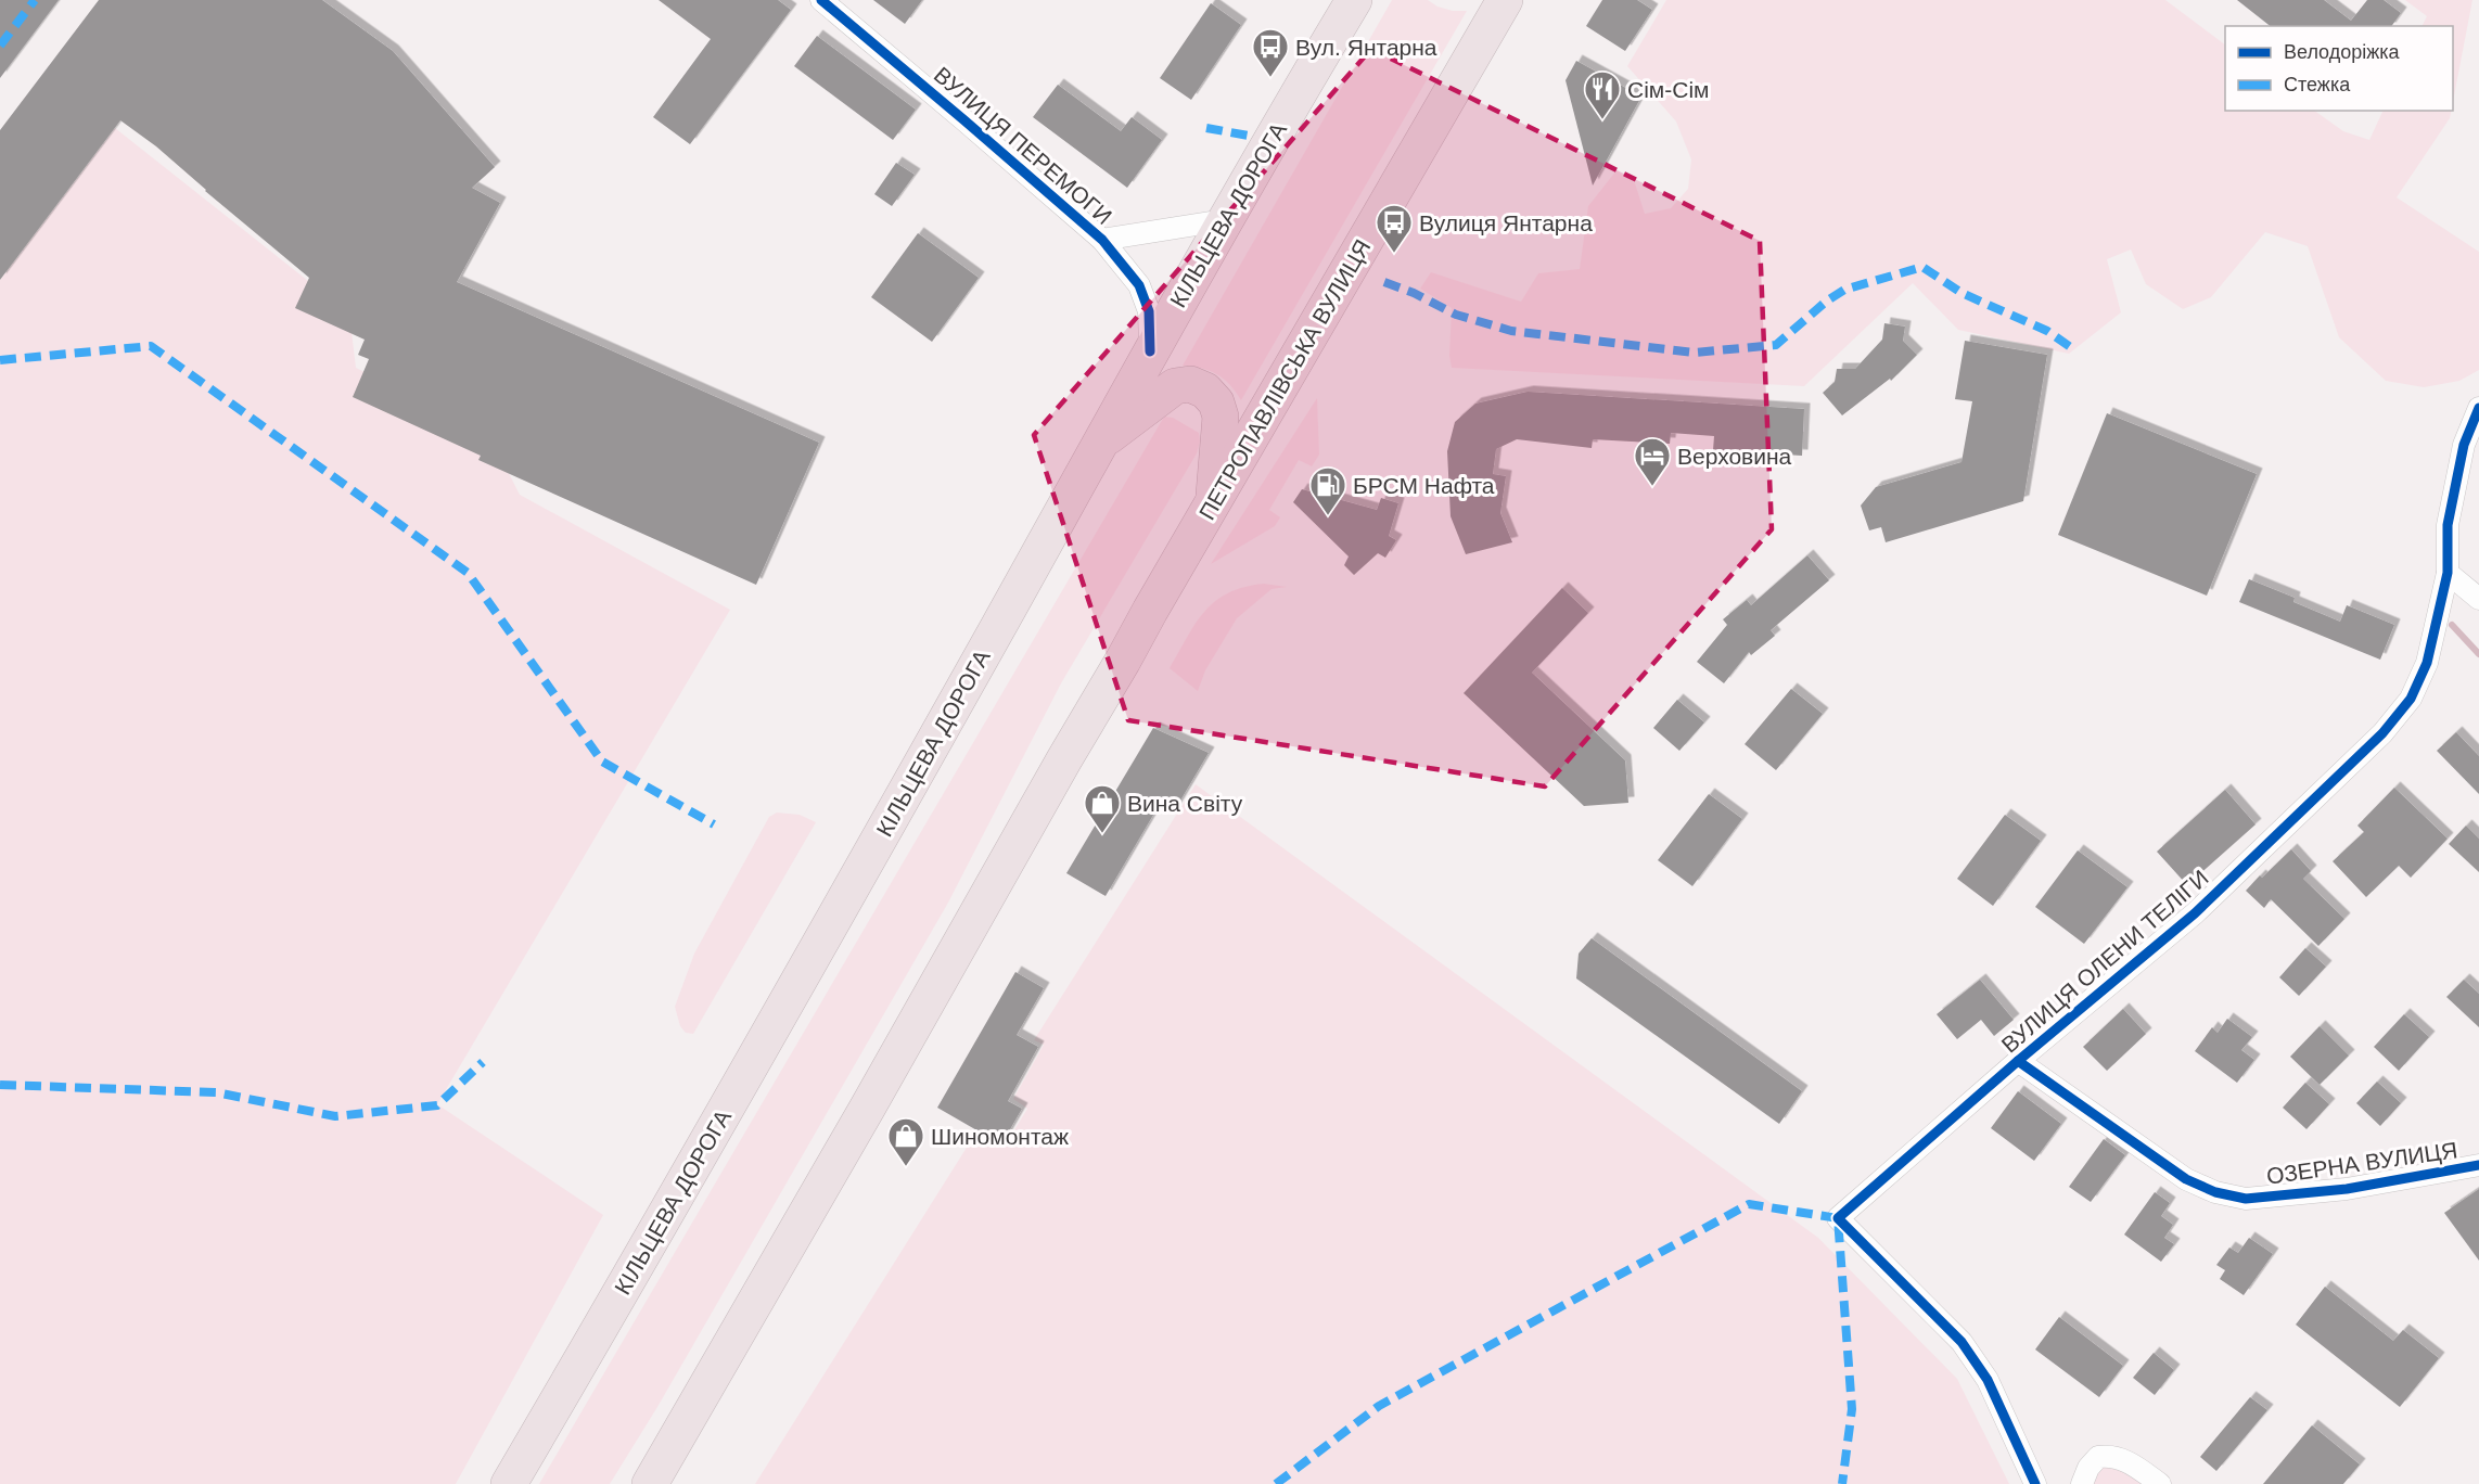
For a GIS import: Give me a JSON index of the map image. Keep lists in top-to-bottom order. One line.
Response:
{"streets":{"highway":["КІЛЬЦЕВА ДОРОГА","ПЕТРОПАВЛІВСЬКА ВУЛИЦЯ"],"street":["ВУЛИЦЯ ПЕРЕМОГИ","ВУЛИЦЯ ОЛЕНИ ТЕЛІГИ","ОЗЕРНА ВУЛИЦЯ"]},"crossings":[["ВУЛИЦЯ ПЕРЕМОГИ","КІЛЬЦЕВА ДОРОГА"],["ВУЛИЦЯ ОЛЕНИ ТЕЛІГИ","ОЗЕРНА ВУЛИЦЯ"]],"places":{"bus stop":["Вул. Янтарна","Вулиця Янтарна"],"restaurant":["Сім-Сім"],"hotel":["Верховина"],"fuel station":["БРСМ Нафта"],"shop":["Вина Світу","Шиномонтаж"]},"legend":["Велодоріжка","Стежка"]}
